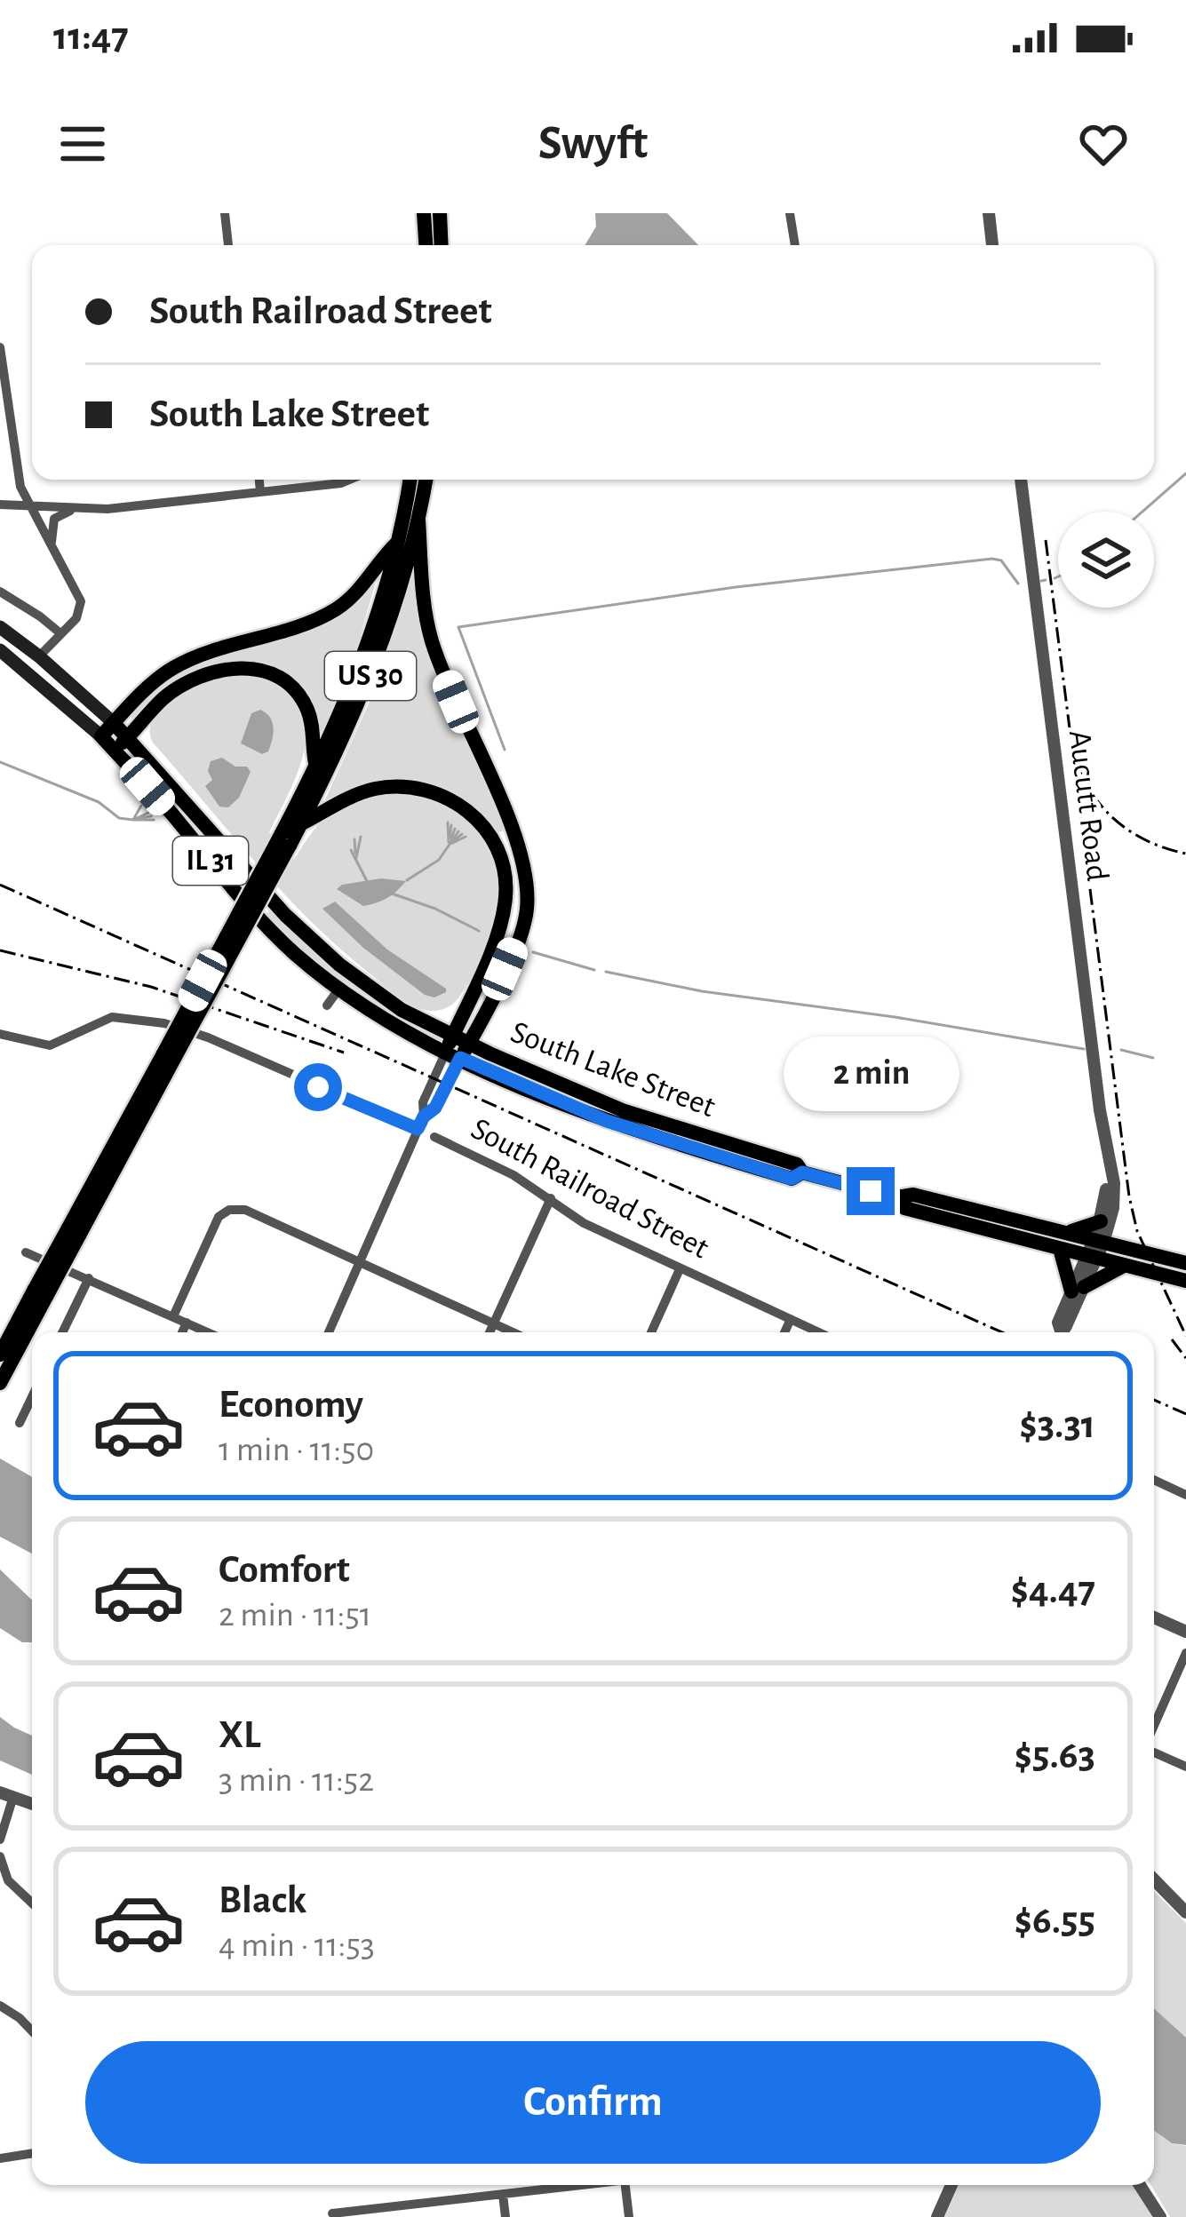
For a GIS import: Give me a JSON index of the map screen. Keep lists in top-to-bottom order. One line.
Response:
{"streets":{"main road":["US 30","IL 31","South Lake Street"],"street":["Aucutt Road","South Railroad Street"]},"crossings":[["Aucutt Road","South Lake Street"],["IL 31","South Lake Street"]],"page":{"status":"11:47","header":"Swyft","banner":["South Railroad Street","South Lake Street"],"bubble":"2 min","list":[{"name":"Economy","note":"1 min · 11:50","value":"$3.31"},{"name":"Comfort","note":"2 min · 11:51","value":"$4.47"},{"name":"XL","note":"3 min · 11:52","value":"$5.63"},{"name":"Black","note":"4 min · 11:53","value":"$6.55"}],"buttons":"Confirm"}}
